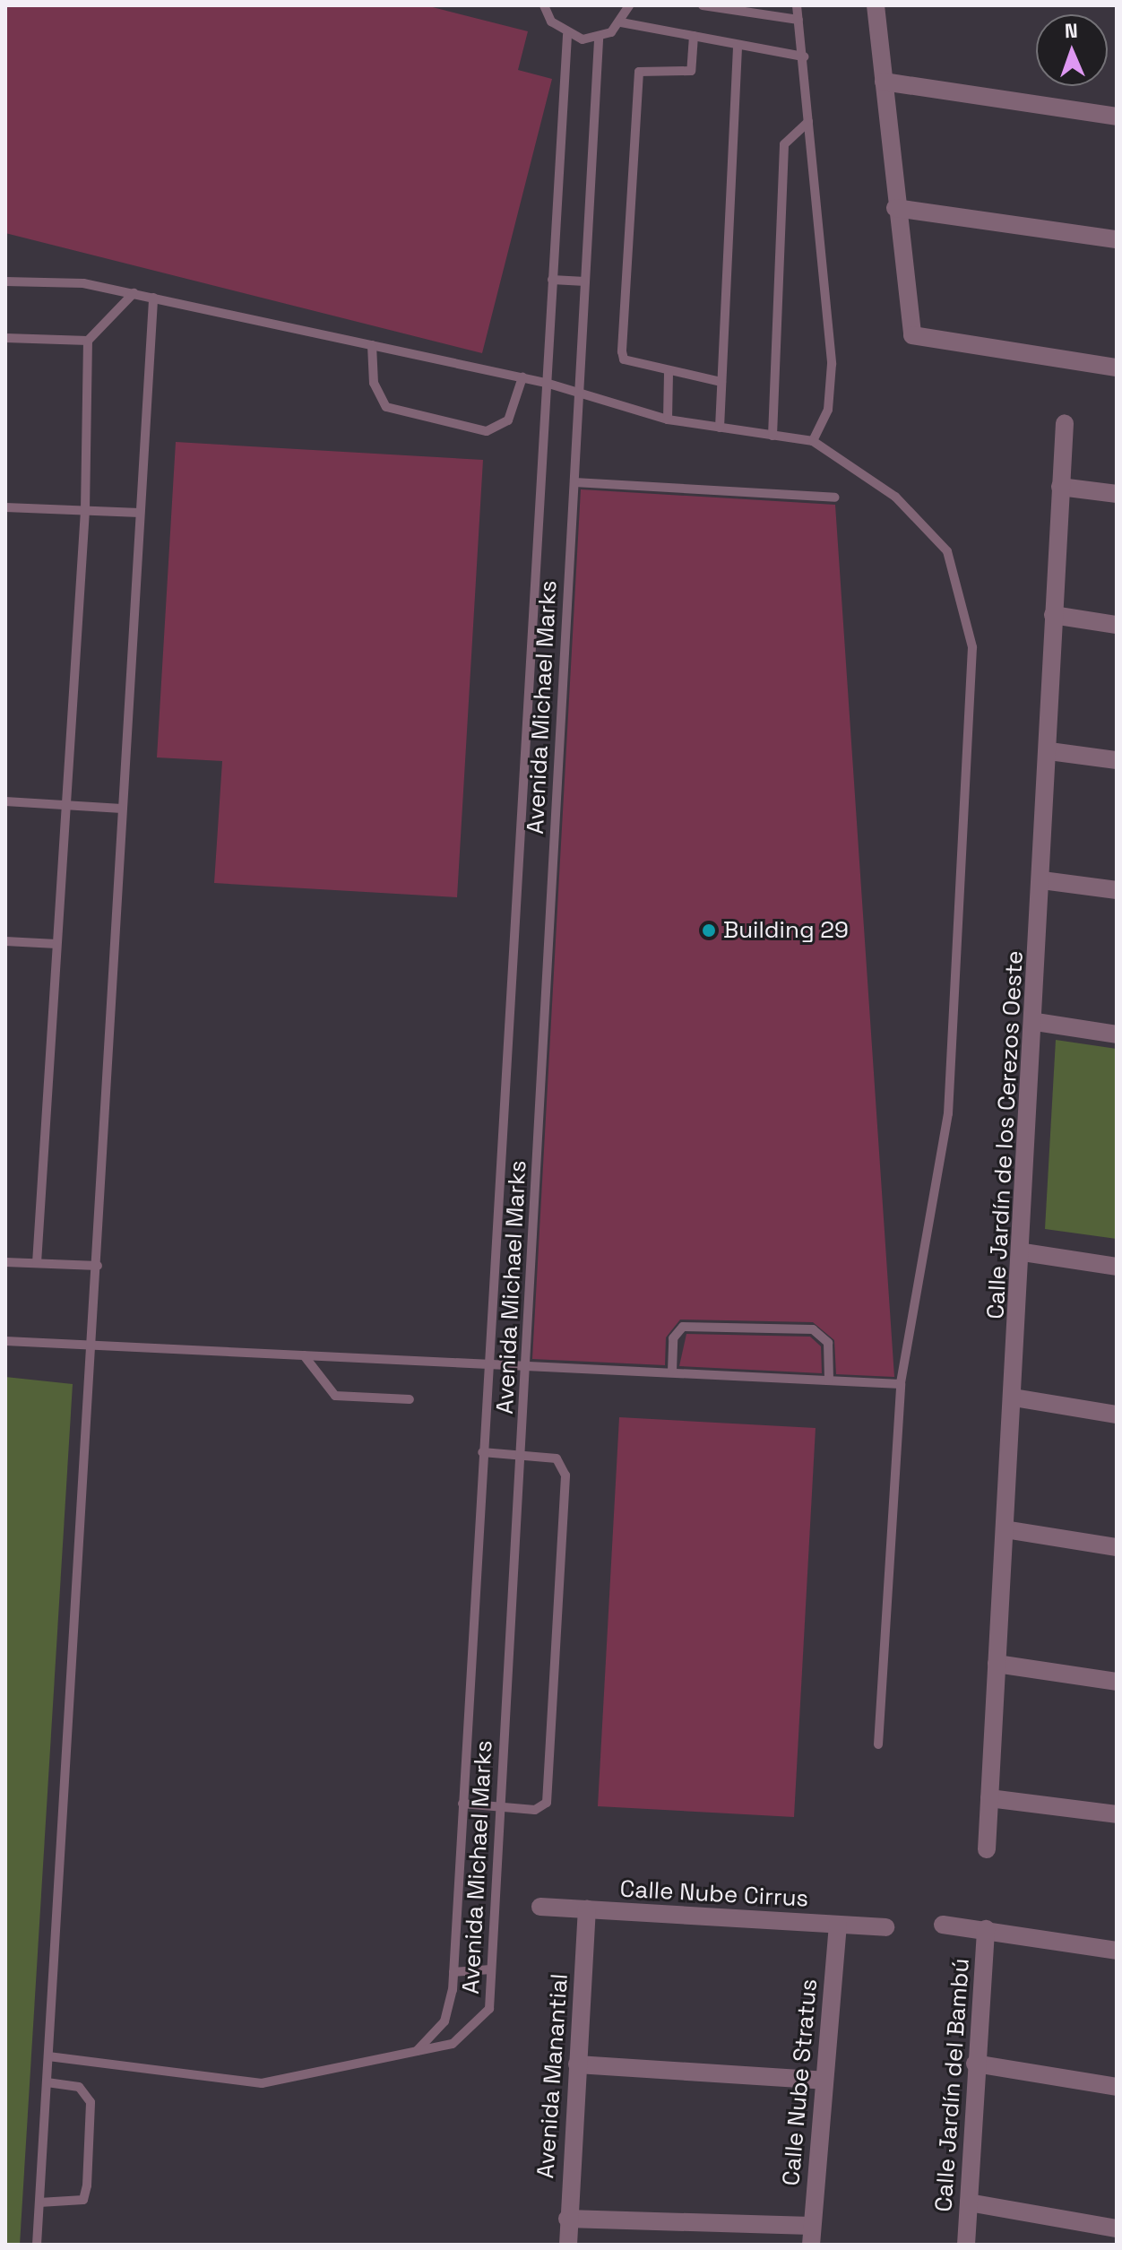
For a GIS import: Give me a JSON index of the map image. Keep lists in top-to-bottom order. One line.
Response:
{"streets":{"street":["Calle Jardín de los Cerezos Oeste","Calle Nube Cirrus","Avenida Manantial","Calle Nube Stratus","Calle Jardín del Bambú"],"lane":["Avenida Michael Marks"]},"crossings":[["Calle Nube Cirrus","Avenida Manantial"],["Calle Nube Cirrus","Calle Nube Stratus"]],"places":["Building 29"],"north":"top"}
